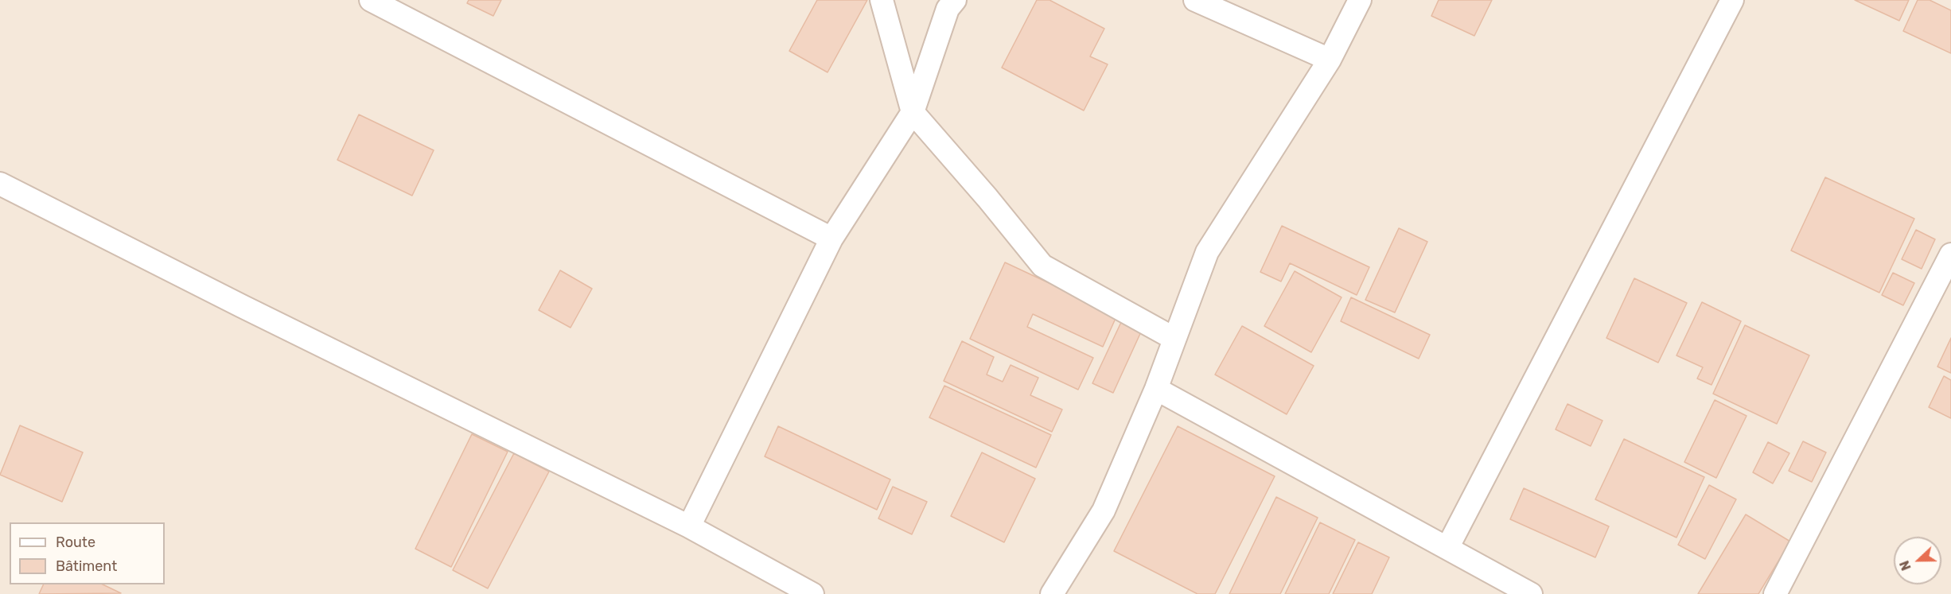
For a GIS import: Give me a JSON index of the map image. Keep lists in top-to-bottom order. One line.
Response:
{"legend":["Route","Bâtiment"],"north":"left"}
